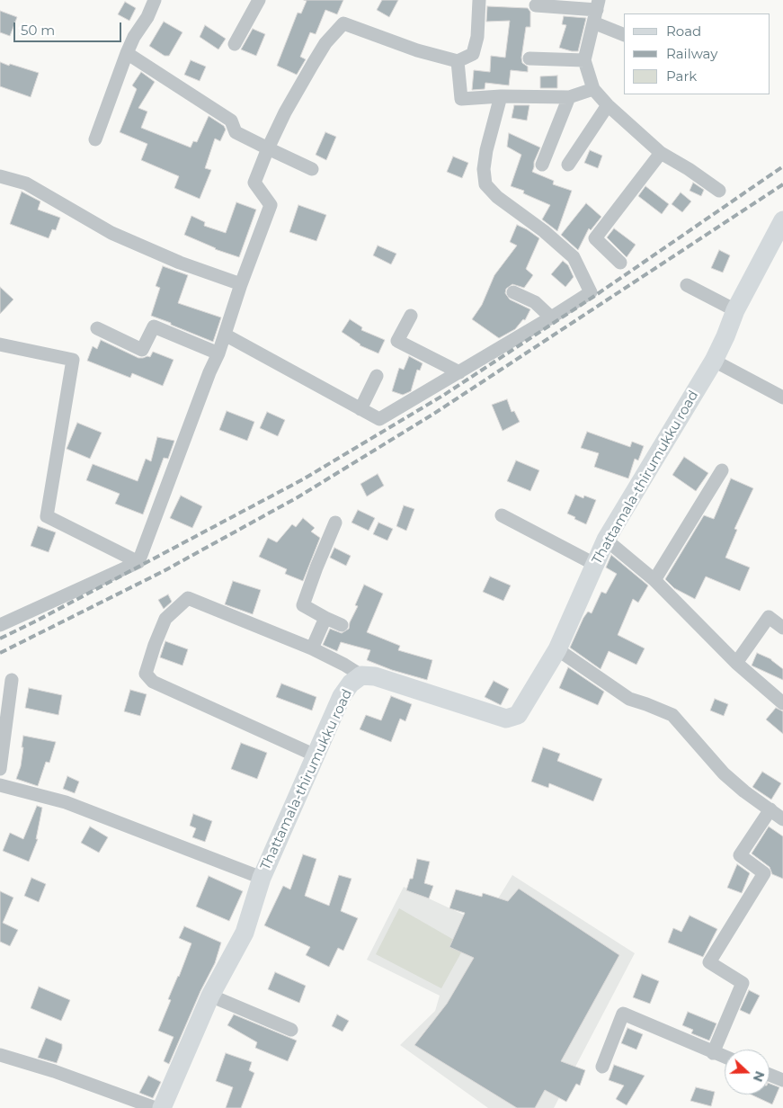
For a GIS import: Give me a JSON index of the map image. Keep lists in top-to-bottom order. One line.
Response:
{"streets":{"street":["Thattamala-thirumukku road"]},"legend":["Road","Railway","Park"],"scale_bar":"50 m","north":"right"}
